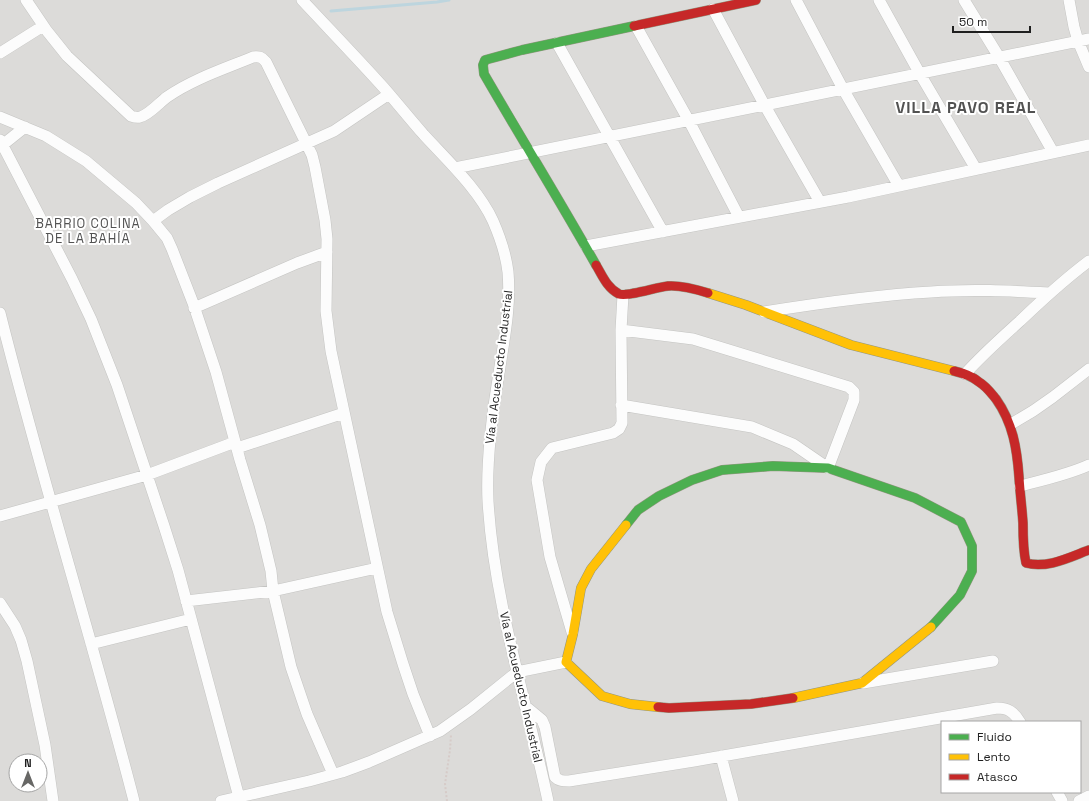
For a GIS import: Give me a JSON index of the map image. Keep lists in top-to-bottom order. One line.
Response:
{"streets":{"street":["Vía al Acueducto Industrial"]},"districts":["VILLA PAVO REAL","BARRIO COLINA DE LA BAHÍA"],"legend":["Fluido","Lento","Atasco"],"scale_bar":"50 m","north":"top"}
